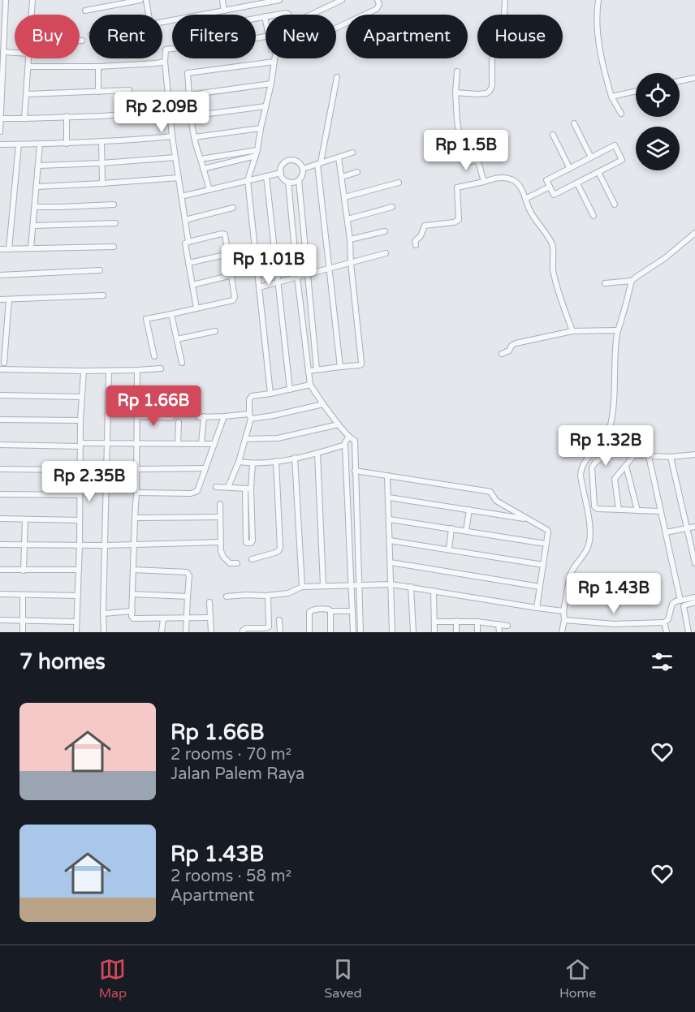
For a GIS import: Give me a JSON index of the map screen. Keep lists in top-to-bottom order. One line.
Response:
{"page":{"chip":["Buy","Rent","Filters","New","Apartment","House"],"price":["Rp 2.09B","Rp 1.5B","Rp 1.01B","Rp 1.66B","Rp 1.32B","Rp 2.35B","Rp 1.43B"],"heading":"7 homes","list":[{"name":"Rp 1.66B","note":"2 rooms · 70 m² · Jalan Palem Raya"},{"name":"Rp 1.43B","note":"2 rooms · 58 m² · Apartment"}],"tabs":["Map","Saved","Home"]}}
